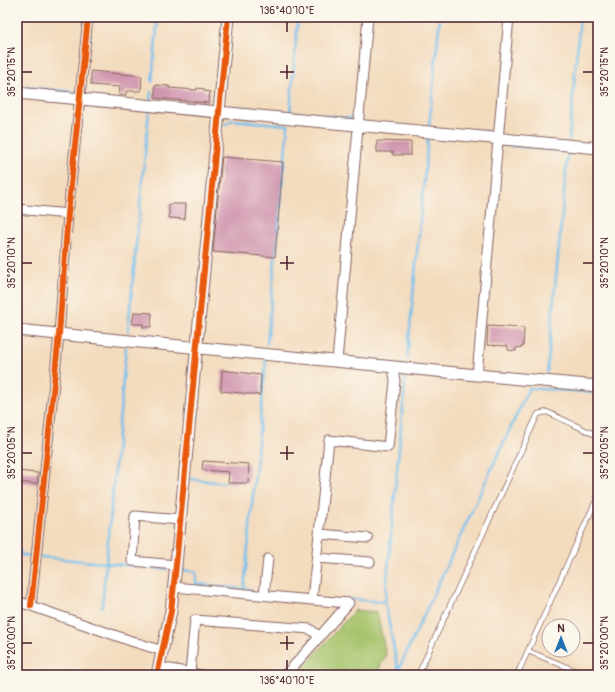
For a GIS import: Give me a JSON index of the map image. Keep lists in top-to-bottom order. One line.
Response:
{"north":"top","coordinates":["136°40'10\"E","35°20'15\"N","35°20'10\"N","35°20'05\"N","35°20'00\"N"]}
